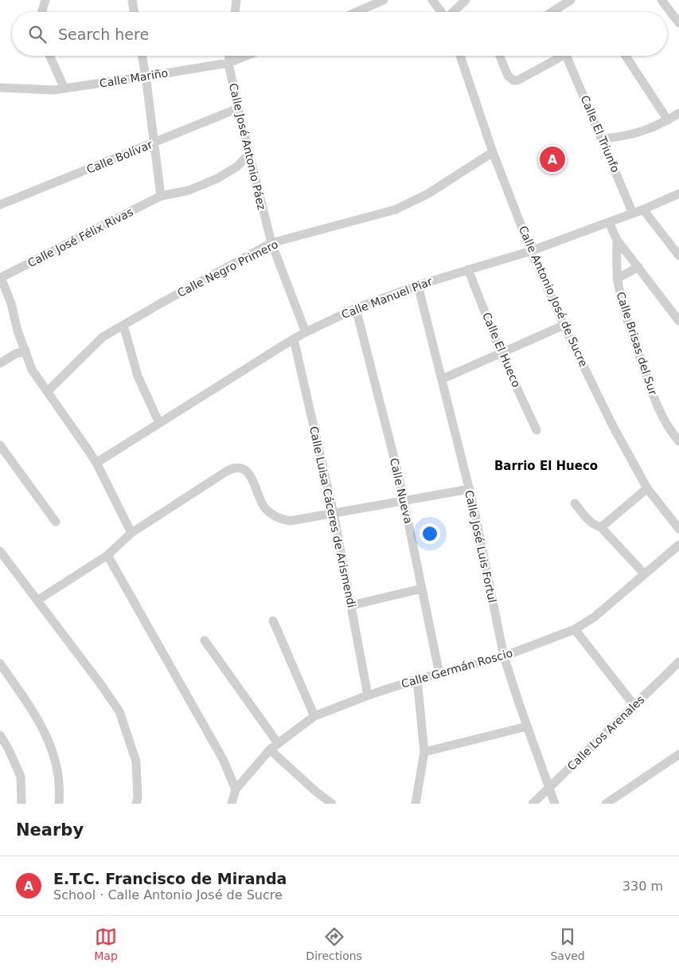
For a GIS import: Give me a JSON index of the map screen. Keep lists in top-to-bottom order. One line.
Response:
{"streets":{"street":["Calle Mariño","Calle El Triunfo","Calle José Antonio Páez","Calle Bolívar","Calle José Félix Rivas","Calle Negro Primero","Calle Antonio José de Sucre","Calle Manuel Piar","Calle Brisas del Sur","Calle El Hueco","Calle Nueva","Calle Luisa Cáceres de Arismendi","Calle José Luis Fortul","Calle Germán Roscio","Calle Los Arenales"]},"crossings":[["Calle Mariño","Calle José Antonio Páez"],["Calle El Triunfo","Calle Manuel Piar"],["Calle José Antonio Páez","Calle Bolívar"],["Calle José Antonio Páez","Calle José Félix Rivas"],["Calle José Antonio Páez","Calle Negro Primero"],["Calle Negro Primero","Calle Antonio José de Sucre"],["Calle Antonio José de Sucre","Calle Manuel Piar"],["Calle Manuel Piar","Calle El Hueco"],["Calle Manuel Piar","Calle Nueva"],["Calle Manuel Piar","Calle Luisa Cáceres de Arismendi"],["Calle Manuel Piar","Calle José Luis Fortul"],["Calle Nueva","Calle Germán Roscio"],["Calle Luisa Cáceres de Arismendi","Calle Germán Roscio"],["Calle José Luis Fortul","Calle Germán Roscio"],["Calle José Luis Fortul","Calle Los Arenales"]],"districts":["Barrio El Hueco"],"page":{"search":"Search here","pins":"A","heading":"Nearby","list":[{"mark":"A","name":"E.T.C. Francisco de Miranda","note":"School · Calle Antonio José de Sucre","value":"330 m"}],"nav":["Map","Directions","Saved"]}}
